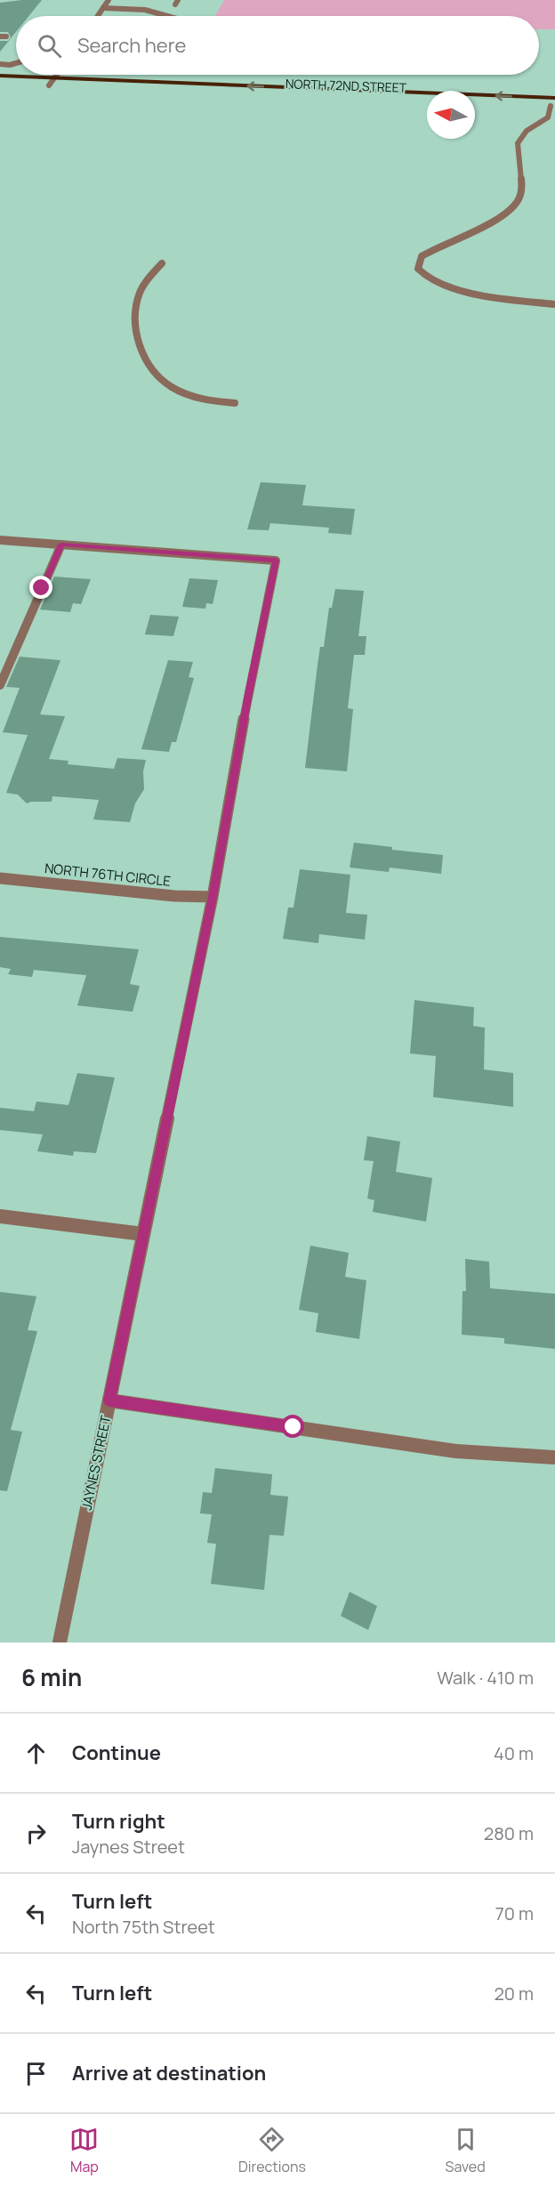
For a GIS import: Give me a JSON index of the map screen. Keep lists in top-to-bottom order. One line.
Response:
{"streets":{"main road":["NORTH 72ND STREET"],"street":["NORTH 76TH CIRCLE","JAYNES STREET"]},"crossings":[["NORTH 76TH CIRCLE","JAYNES STREET"]],"north":"left","page":{"search":"Search here","heading":["6 min","Walk · 410 m"],"list":[["Continue","40 m"],["Turn right","Jaynes Street","280 m"],["Turn left","North 75th Street","70 m"],["Turn left","20 m"],"Arrive at destination"],"nav":["Map","Directions","Saved"]}}
